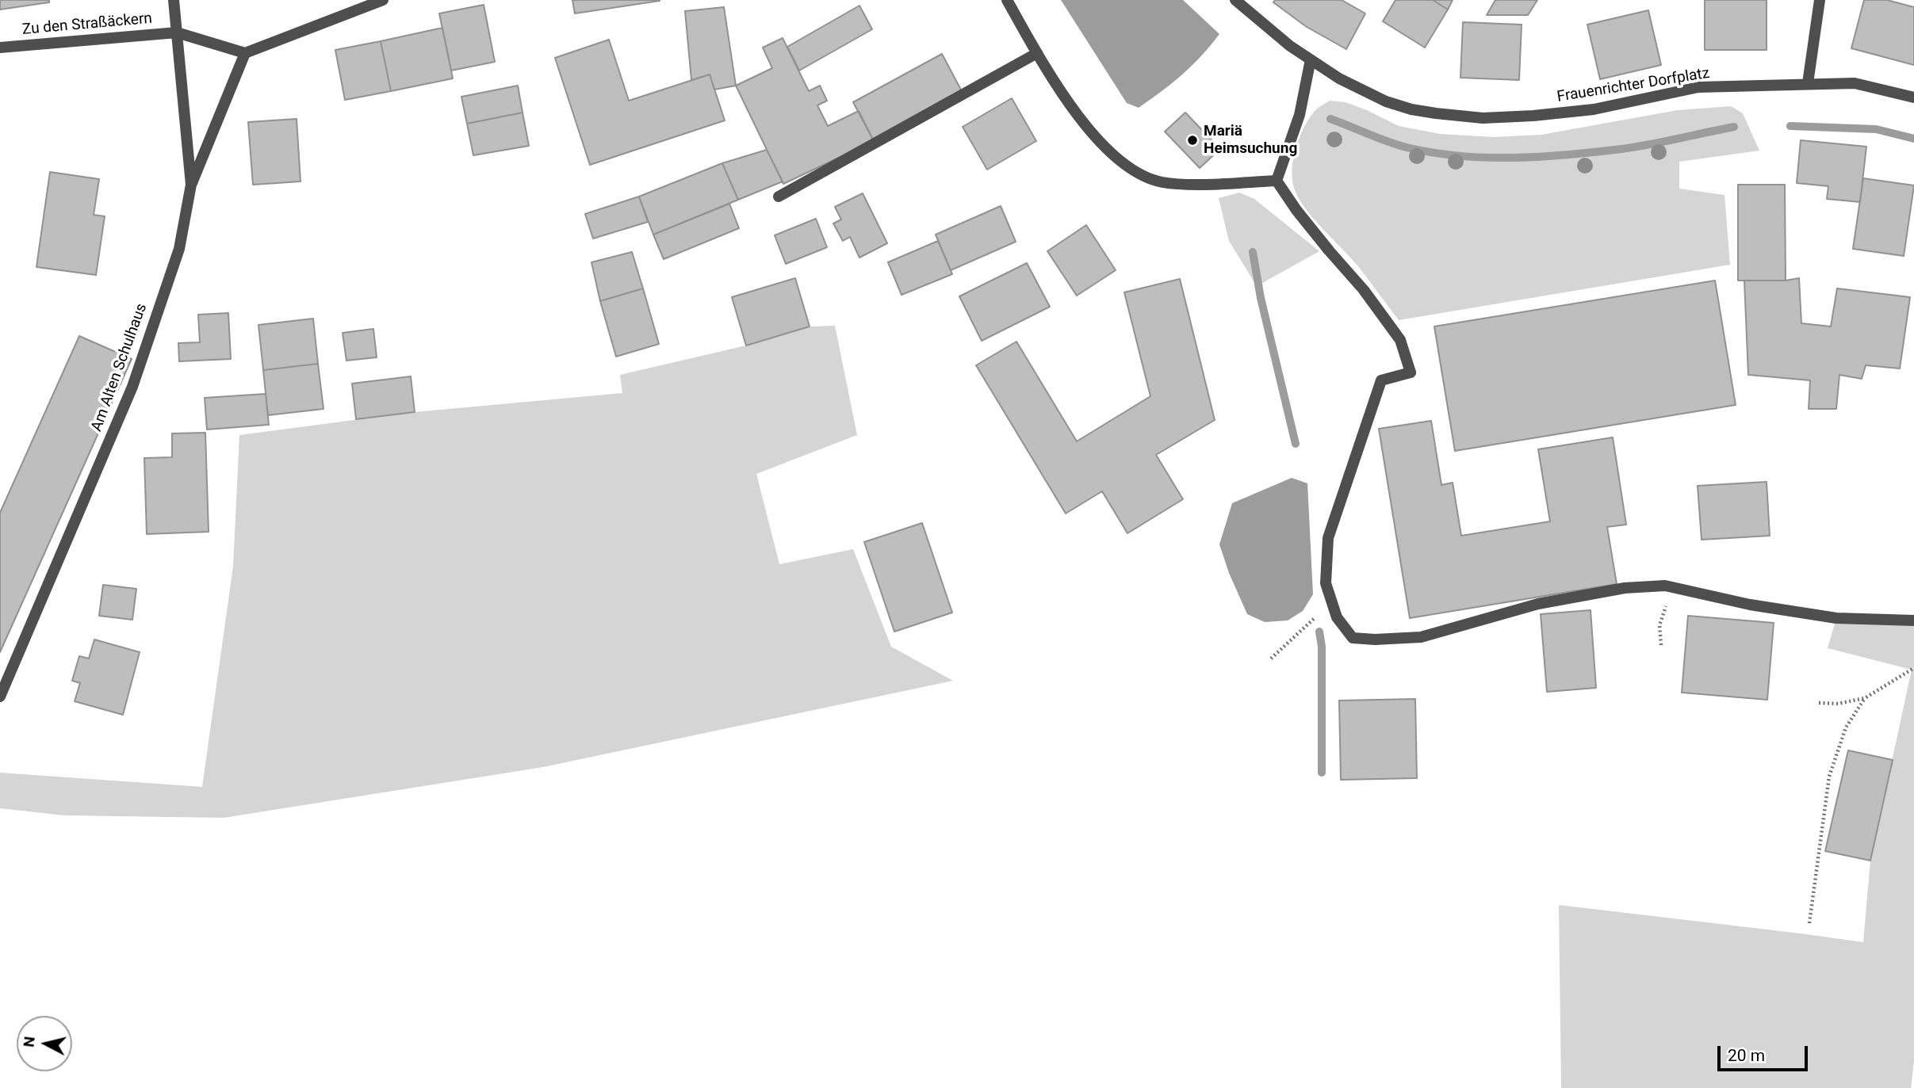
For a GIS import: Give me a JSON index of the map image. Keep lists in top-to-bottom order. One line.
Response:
{"streets":{"street":["Zu den Straßäckern","Frauenrichter Dorfplatz","Am Alten Schulhaus"]},"crossings":[["Zu den Straßäckern","Am Alten Schulhaus"]],"places":["Mariä Heimsuchung"],"scale_bar":"20 m","north":"left"}
